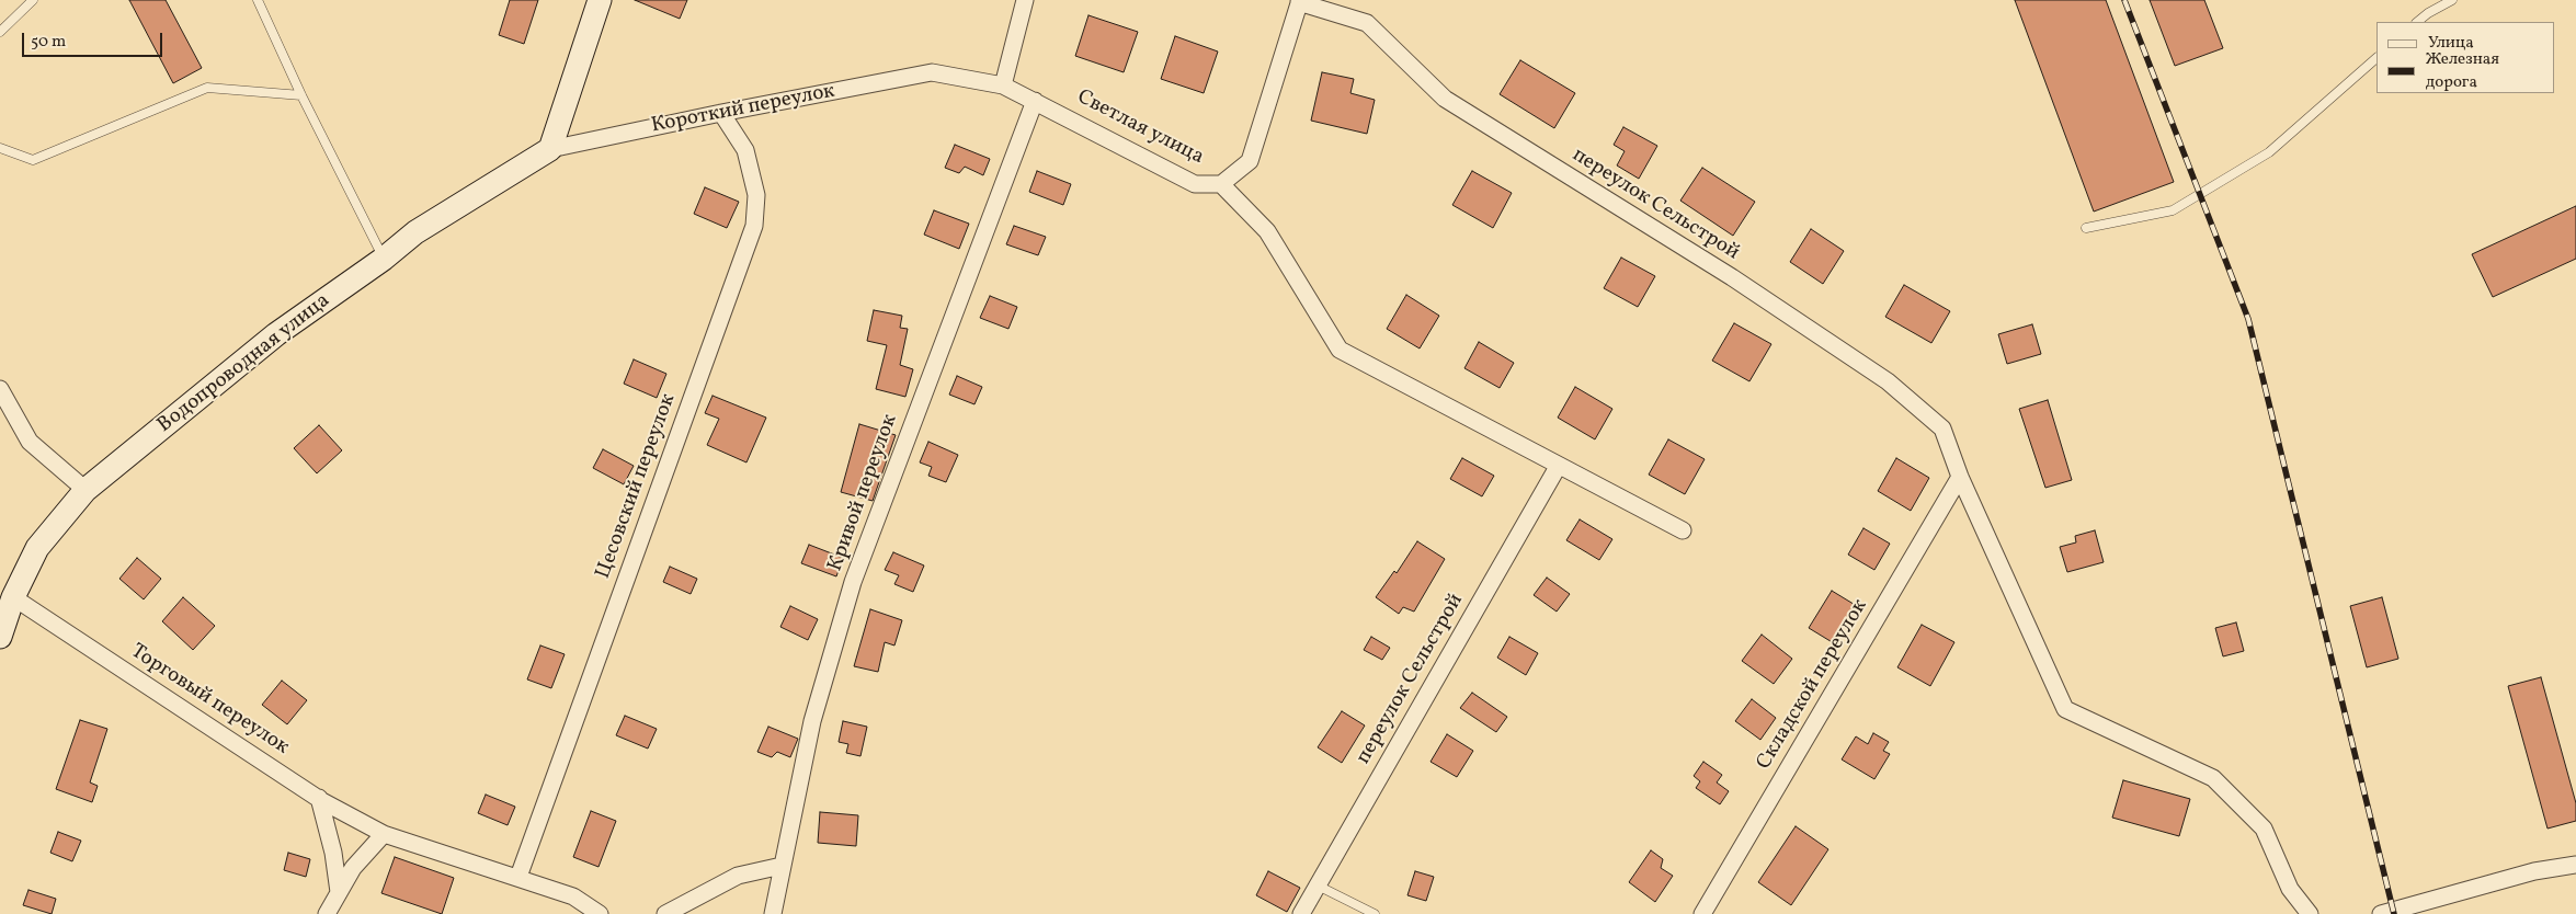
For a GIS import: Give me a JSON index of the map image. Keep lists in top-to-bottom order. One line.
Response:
{"streets":{"street":["Короткий переулок","Светлая улица","переулок Сельстрой","Водопроводная улица","Цесовский переулок","Кривой переулок","Складской переулок","Торговый переулок"]},"crossings":[["Короткий переулок","Светлая улица"],["Короткий переулок","Водопроводная улица"],["Короткий переулок","Цесовский переулок"],["Светлая улица","переулок Сельстрой"],["Светлая улица","Кривой переулок"],["переулок Сельстрой","Складской переулок"],["Водопроводная улица","Торговый переулок"],["Цесовский переулок","Торговый переулок"]],"legend":["Улица","Железная дорога"],"scale_bar":"50 m"}
